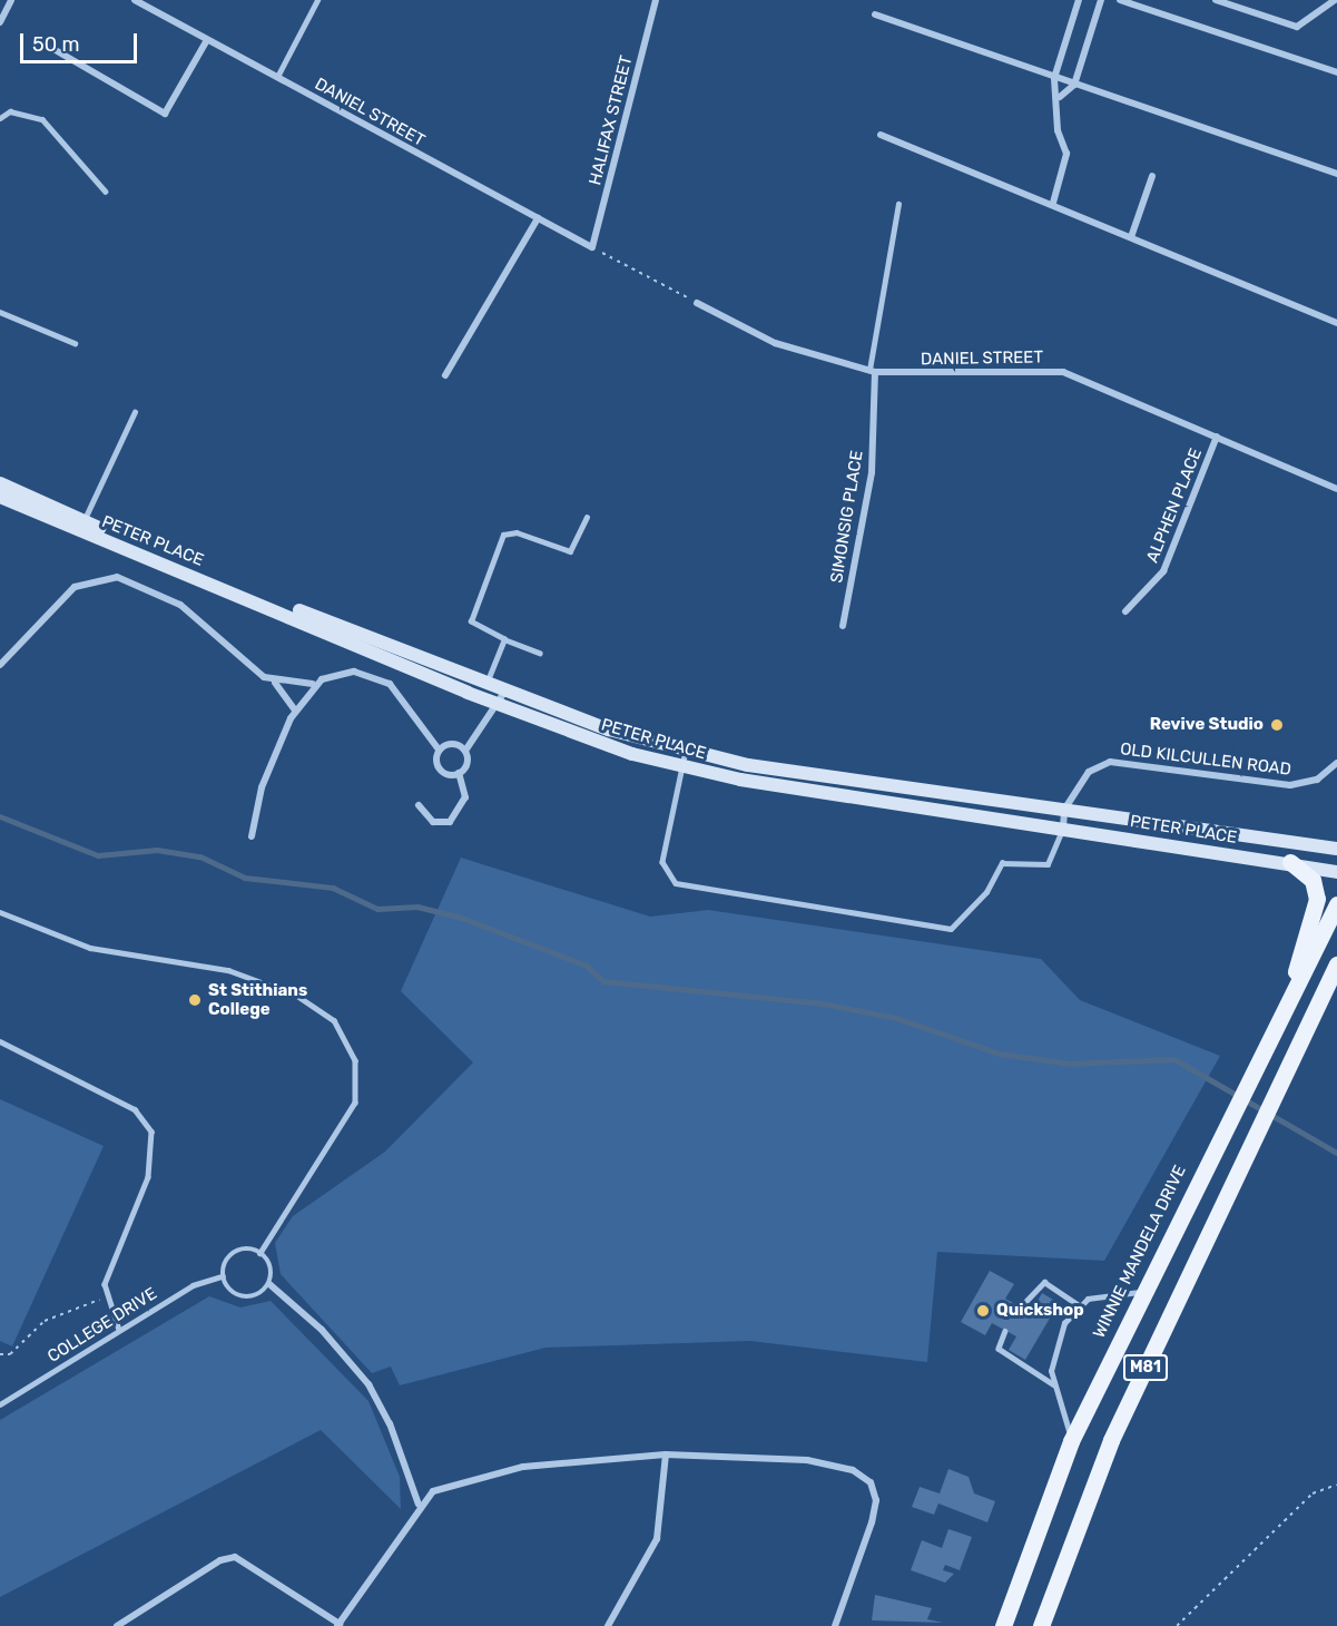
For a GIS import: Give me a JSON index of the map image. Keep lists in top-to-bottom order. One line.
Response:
{"streets":{"main road":["PETER PLACE","WINNIE MANDELA DRIVE","M81"],"street":["DANIEL STREET","HALIFAX STREET","ALPHEN PLACE","SIMONSIG PLACE","OLD KILCULLEN ROAD"],"lane":["COLLEGE DRIVE"]},"crossings":[["DANIEL STREET","HALIFAX STREET"],["DANIEL STREET","ALPHEN PLACE"],["DANIEL STREET","SIMONSIG PLACE"],["PETER PLACE","OLD KILCULLEN ROAD"]],"places":["Revive Studio","St Stithians College","Quickshop"],"scale_bar":"50 m"}
